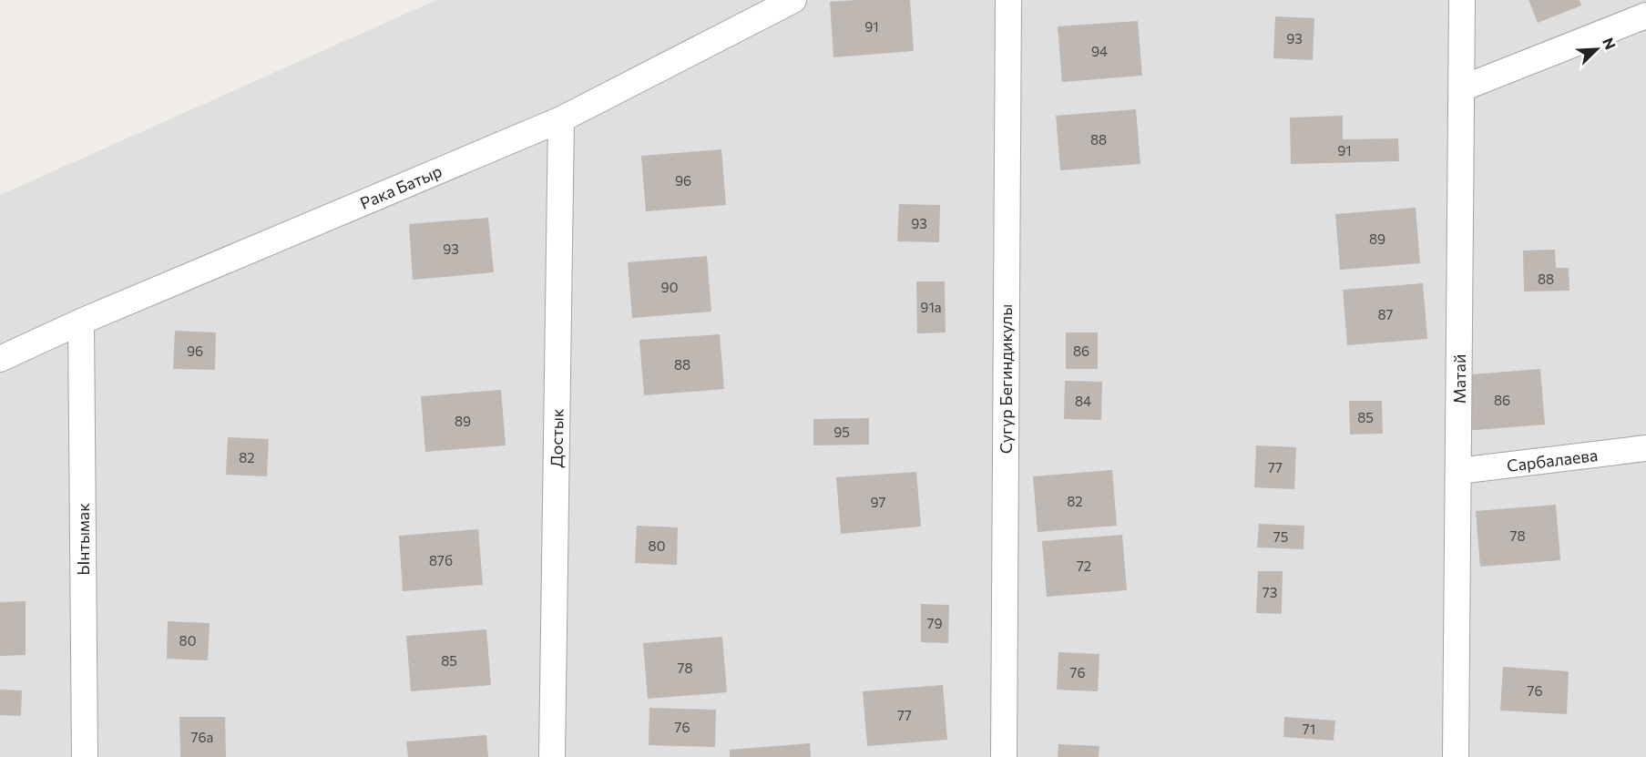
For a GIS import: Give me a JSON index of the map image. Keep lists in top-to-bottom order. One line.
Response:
{"streets":{"street":["Рака Батыр","Сугур Бегиндикулы","Матай","Достык","Сарбалаева","Ынтымак"]},"crossings":[["Рака Батыр","Достык"],["Рака Батыр","Ынтымак"],["Матай","Сарбалаева"]],"house_numbers":["91","93","94","88","91","96","93","89","93","88","90","91а","87","96","86","88","86","84","85","89","95","82","77","82","97","78","75","80","87б","72","73","79","80","85","78","76","76","77","76","71","76а"],"north":"top right"}
